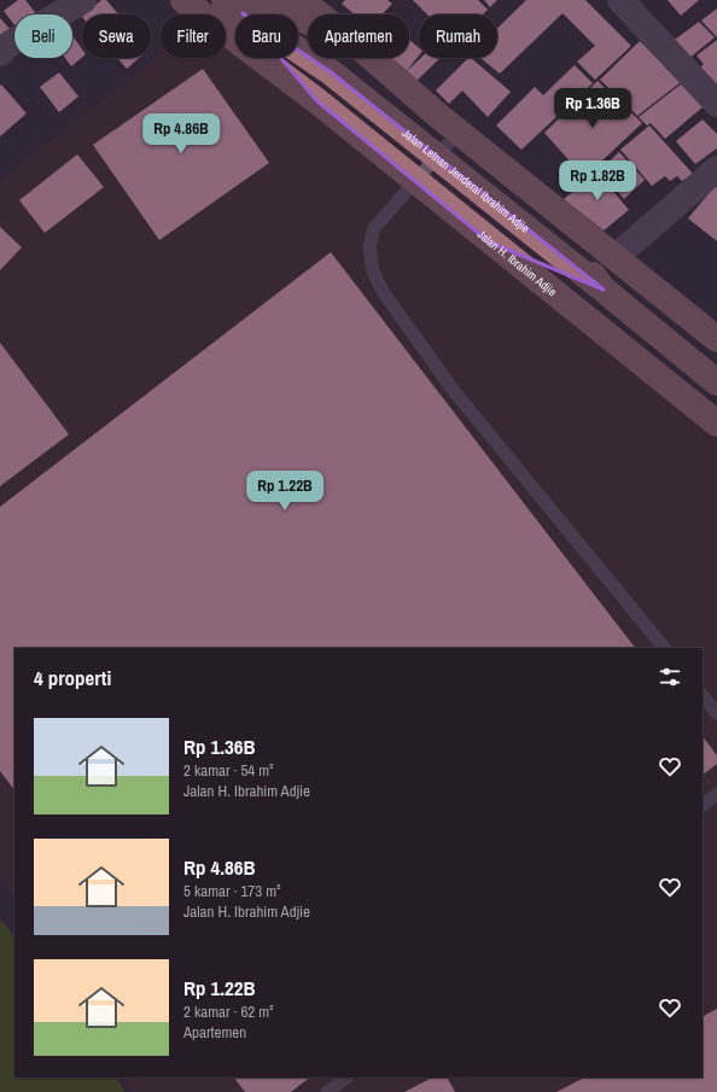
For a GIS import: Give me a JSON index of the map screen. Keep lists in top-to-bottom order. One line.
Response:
{"streets":{"main road":["Jalan Letnan Jenderal Ibrahim Adjie","Jalan H. Ibrahim Adjie"]},"crossings":[["Jalan Letnan Jenderal Ibrahim Adjie","Jalan H. Ibrahim Adjie"]],"page":{"chip":["Beli","Sewa","Filter","Baru","Apartemen","Rumah"],"price":["Rp 1.36B","Rp 4.86B","Rp 1.82B","Rp 1.22B"],"heading":"4 properti","list":[{"name":"Rp 1.36B","note":"2 kamar · 54 m² · Jalan H. Ibrahim Adjie"},{"name":"Rp 4.86B","note":"5 kamar · 173 m² · Jalan H. Ibrahim Adjie"},{"name":"Rp 1.22B","note":"2 kamar · 62 m² · Apartemen"}]}}
